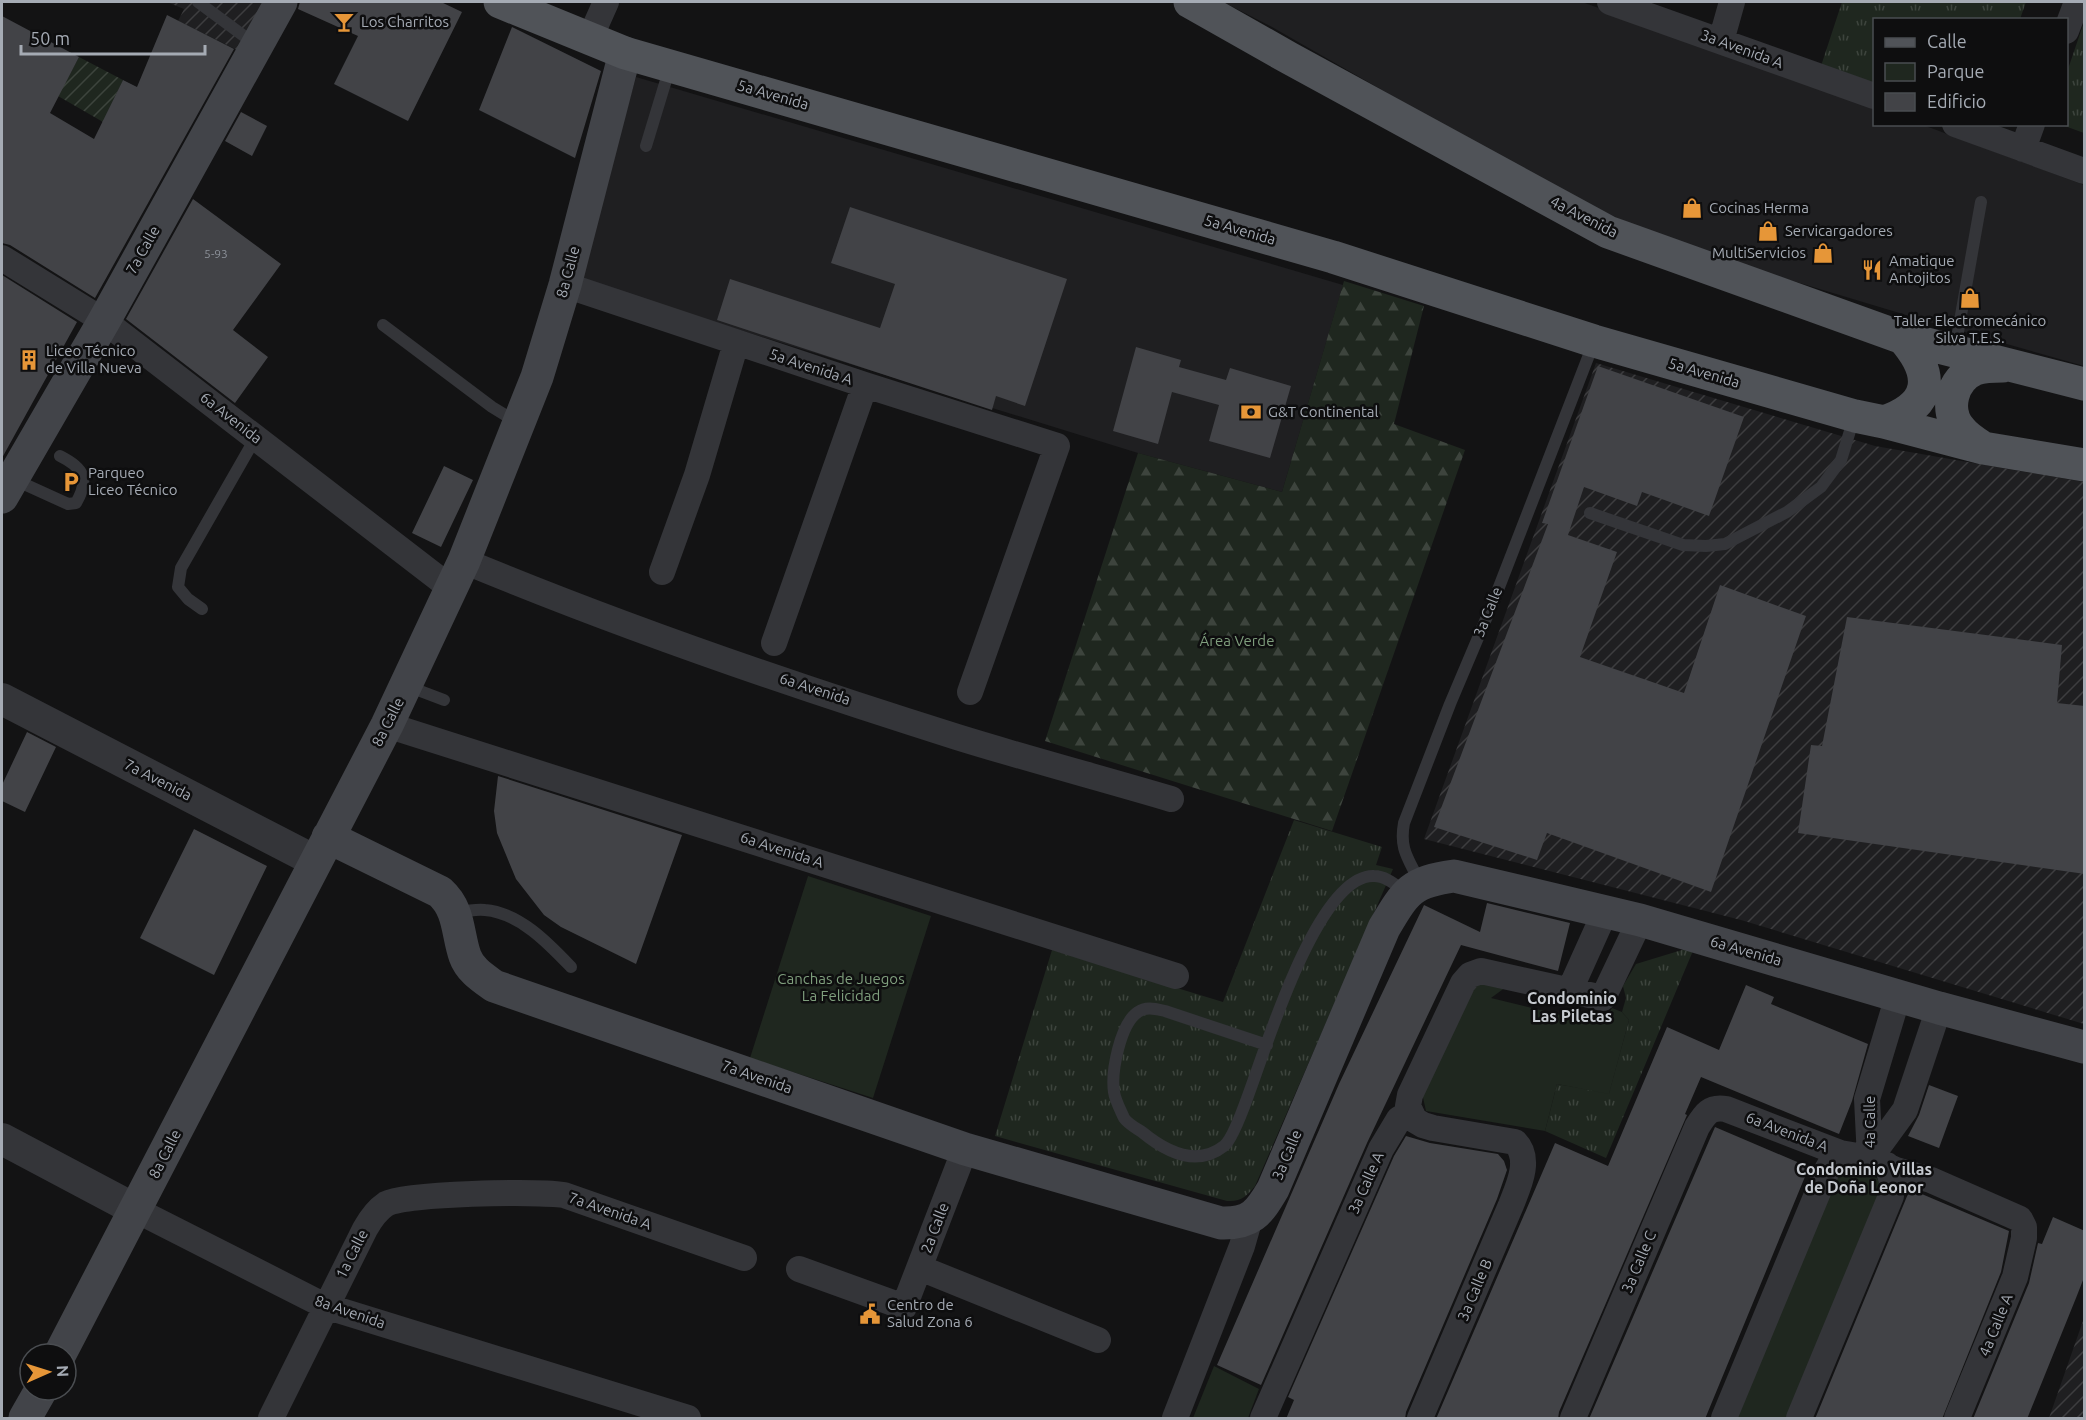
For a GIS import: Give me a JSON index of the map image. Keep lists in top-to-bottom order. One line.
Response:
{"streets":{"main road":["5a Avenida","4a Avenida","7a Calle","8a Calle","6a Avenida","3a Calle","7a Avenida"],"street":["3a Avenida A","5a Avenida A","6a Avenida A","4a Calle","3a Calle A","7a Avenida A","2a Calle","1a Calle","3a Calle C","3a Calle B","8a Avenida","4a Calle A"]},"crossings":[["5a Avenida","8a Calle"],["5a Avenida","3a Calle"],["7a Calle","6a Avenida"],["8a Calle","5a Avenida A"],["8a Calle","6a Avenida"],["8a Calle","7a Avenida"],["8a Calle","6a Avenida A"],["8a Calle","8a Avenida"],["6a Avenida","3a Calle"],["6a Avenida","4a Calle"],["3a Calle","7a Avenida"],["7a Avenida","2a Calle"],["6a Avenida A","4a Calle"],["6a Avenida A","3a Calle C"],["6a Avenida A","4a Calle A"],["3a Calle A","3a Calle B"],["7a Avenida A","1a Calle"],["1a Calle","8a Avenida"]],"districts":["Condominio Las Piletas","Condominio Villas de Doña Leonor"],"parks":["Área Verde","Canchas de Juegos La Felicidad"],"places":{"bar":["Los Charritos"],"shop":["Cocinas Herma","Servicargadores","MultiServicios","Taller Electromecánico Silva T.E.S."],"restaurant":["Amatique Antojitos"],"building":["Liceo Técnico de Villa Nueva"],"bank":["G&T Continental"],"parking":["Parqueo Liceo Técnico"],"public building":["Centro de Salud Zona 6"]},"house_numbers":["5-93"],"legend":["Calle","Parque","Edificio"],"scale_bar":"50 m","north":"right"}
